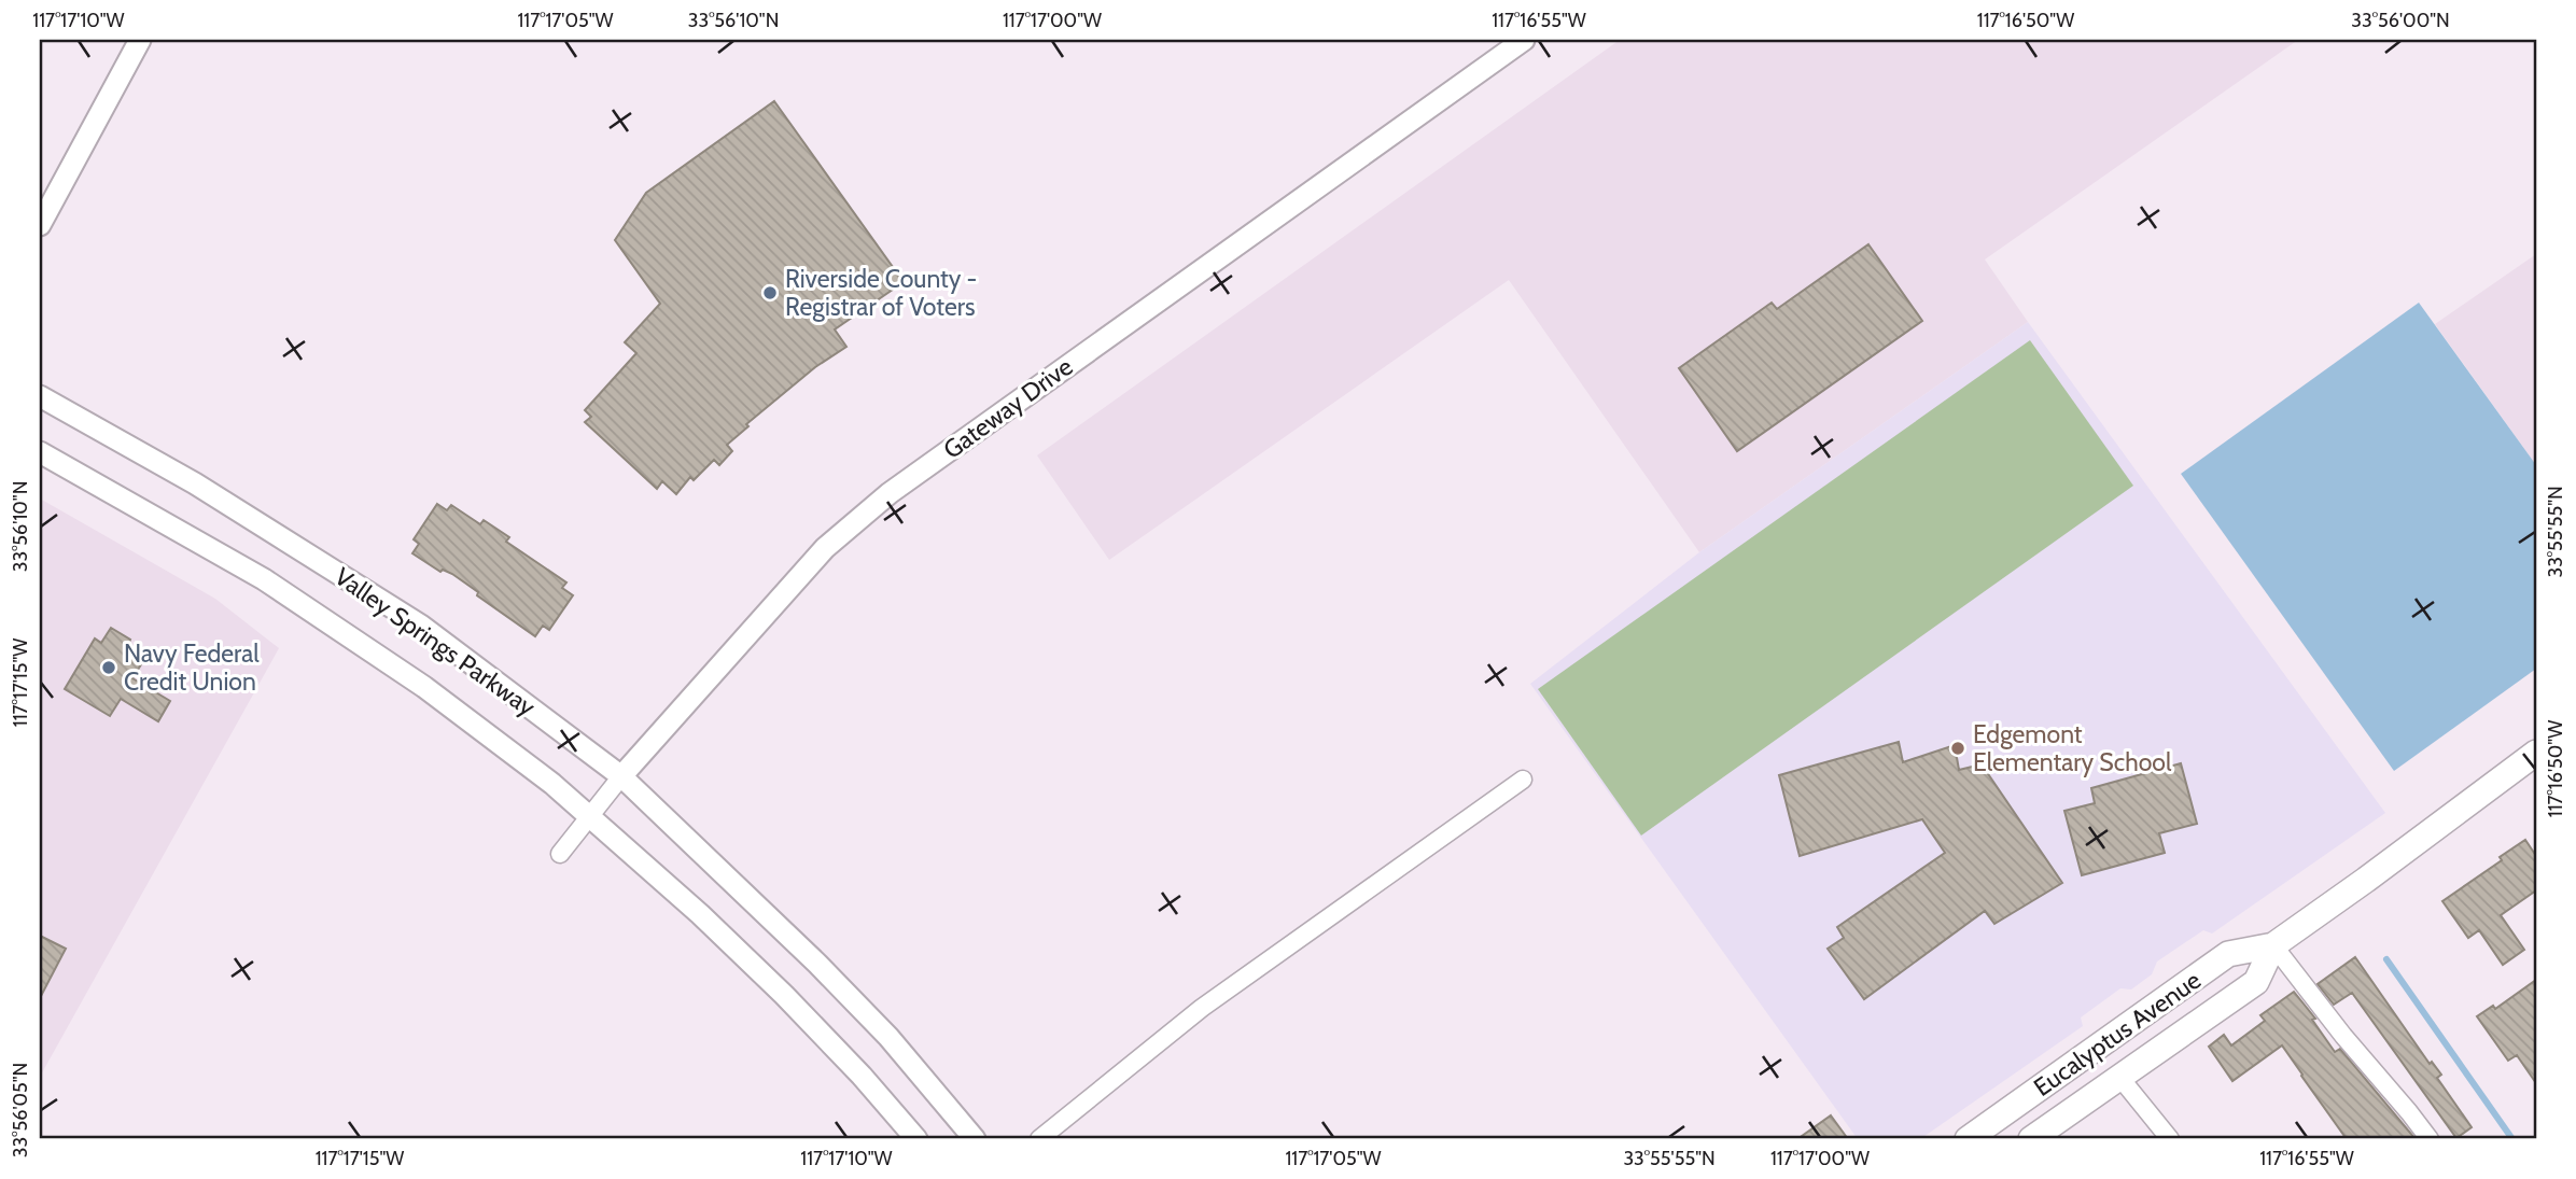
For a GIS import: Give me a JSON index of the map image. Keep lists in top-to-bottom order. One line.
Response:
{"streets":{"main road":["Eucalyptus Avenue"],"street":["Gateway Drive","Valley Springs Parkway"]},"crossings":[["Gateway Drive","Valley Springs Parkway"]],"places":["Riverside County - Registrar of Voters","Navy Federal Credit Union","Edgemont Elementary School"],"coordinates":["117°17'10\"W","117°17'05\"W","33°56'10\"N","117°17'00\"W","117°16'55\"W","117°16'50\"W","33°56'00\"N","33°55'55\"N","117°17'15\"W","33°56'05\"N"]}
